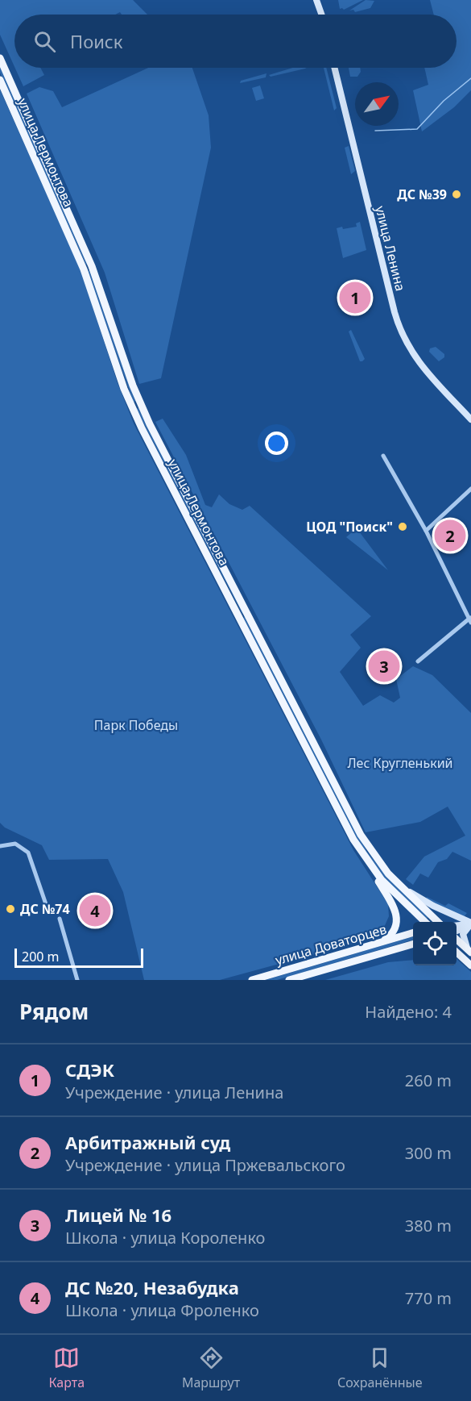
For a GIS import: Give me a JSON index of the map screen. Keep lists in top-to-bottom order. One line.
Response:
{"streets":{"main road":["улица Лермонтова","улица Ленина","улица Доваторцев"]},"parks":["Парк Победы","Лес Кругленький"],"places":["ДС №39","ЦОД \"Поиск\"","ДС №74"],"scale_bar":"200 m","north":"top right","page":{"search":"Поиск","pins":["1","2","3","4"],"scale":"200 m","heading":["Рядом","Найдено: 4"],"list":[{"mark":"1","name":"СДЭК","note":"Учреждение · улица Ленина","value":"260 m"},{"mark":"2","name":"Арбитражный суд","note":"Учреждение · улица Пржевальского","value":"300 m"},{"mark":"3","name":"Лицей № 16","note":"Школа · улица Короленко","value":"380 m"},{"mark":"4","name":"ДС №20, Незабудка","note":"Школа · улица Фроленко","value":"770 m"}],"nav":["Карта","Маршрут","Сохранённые"]}}
